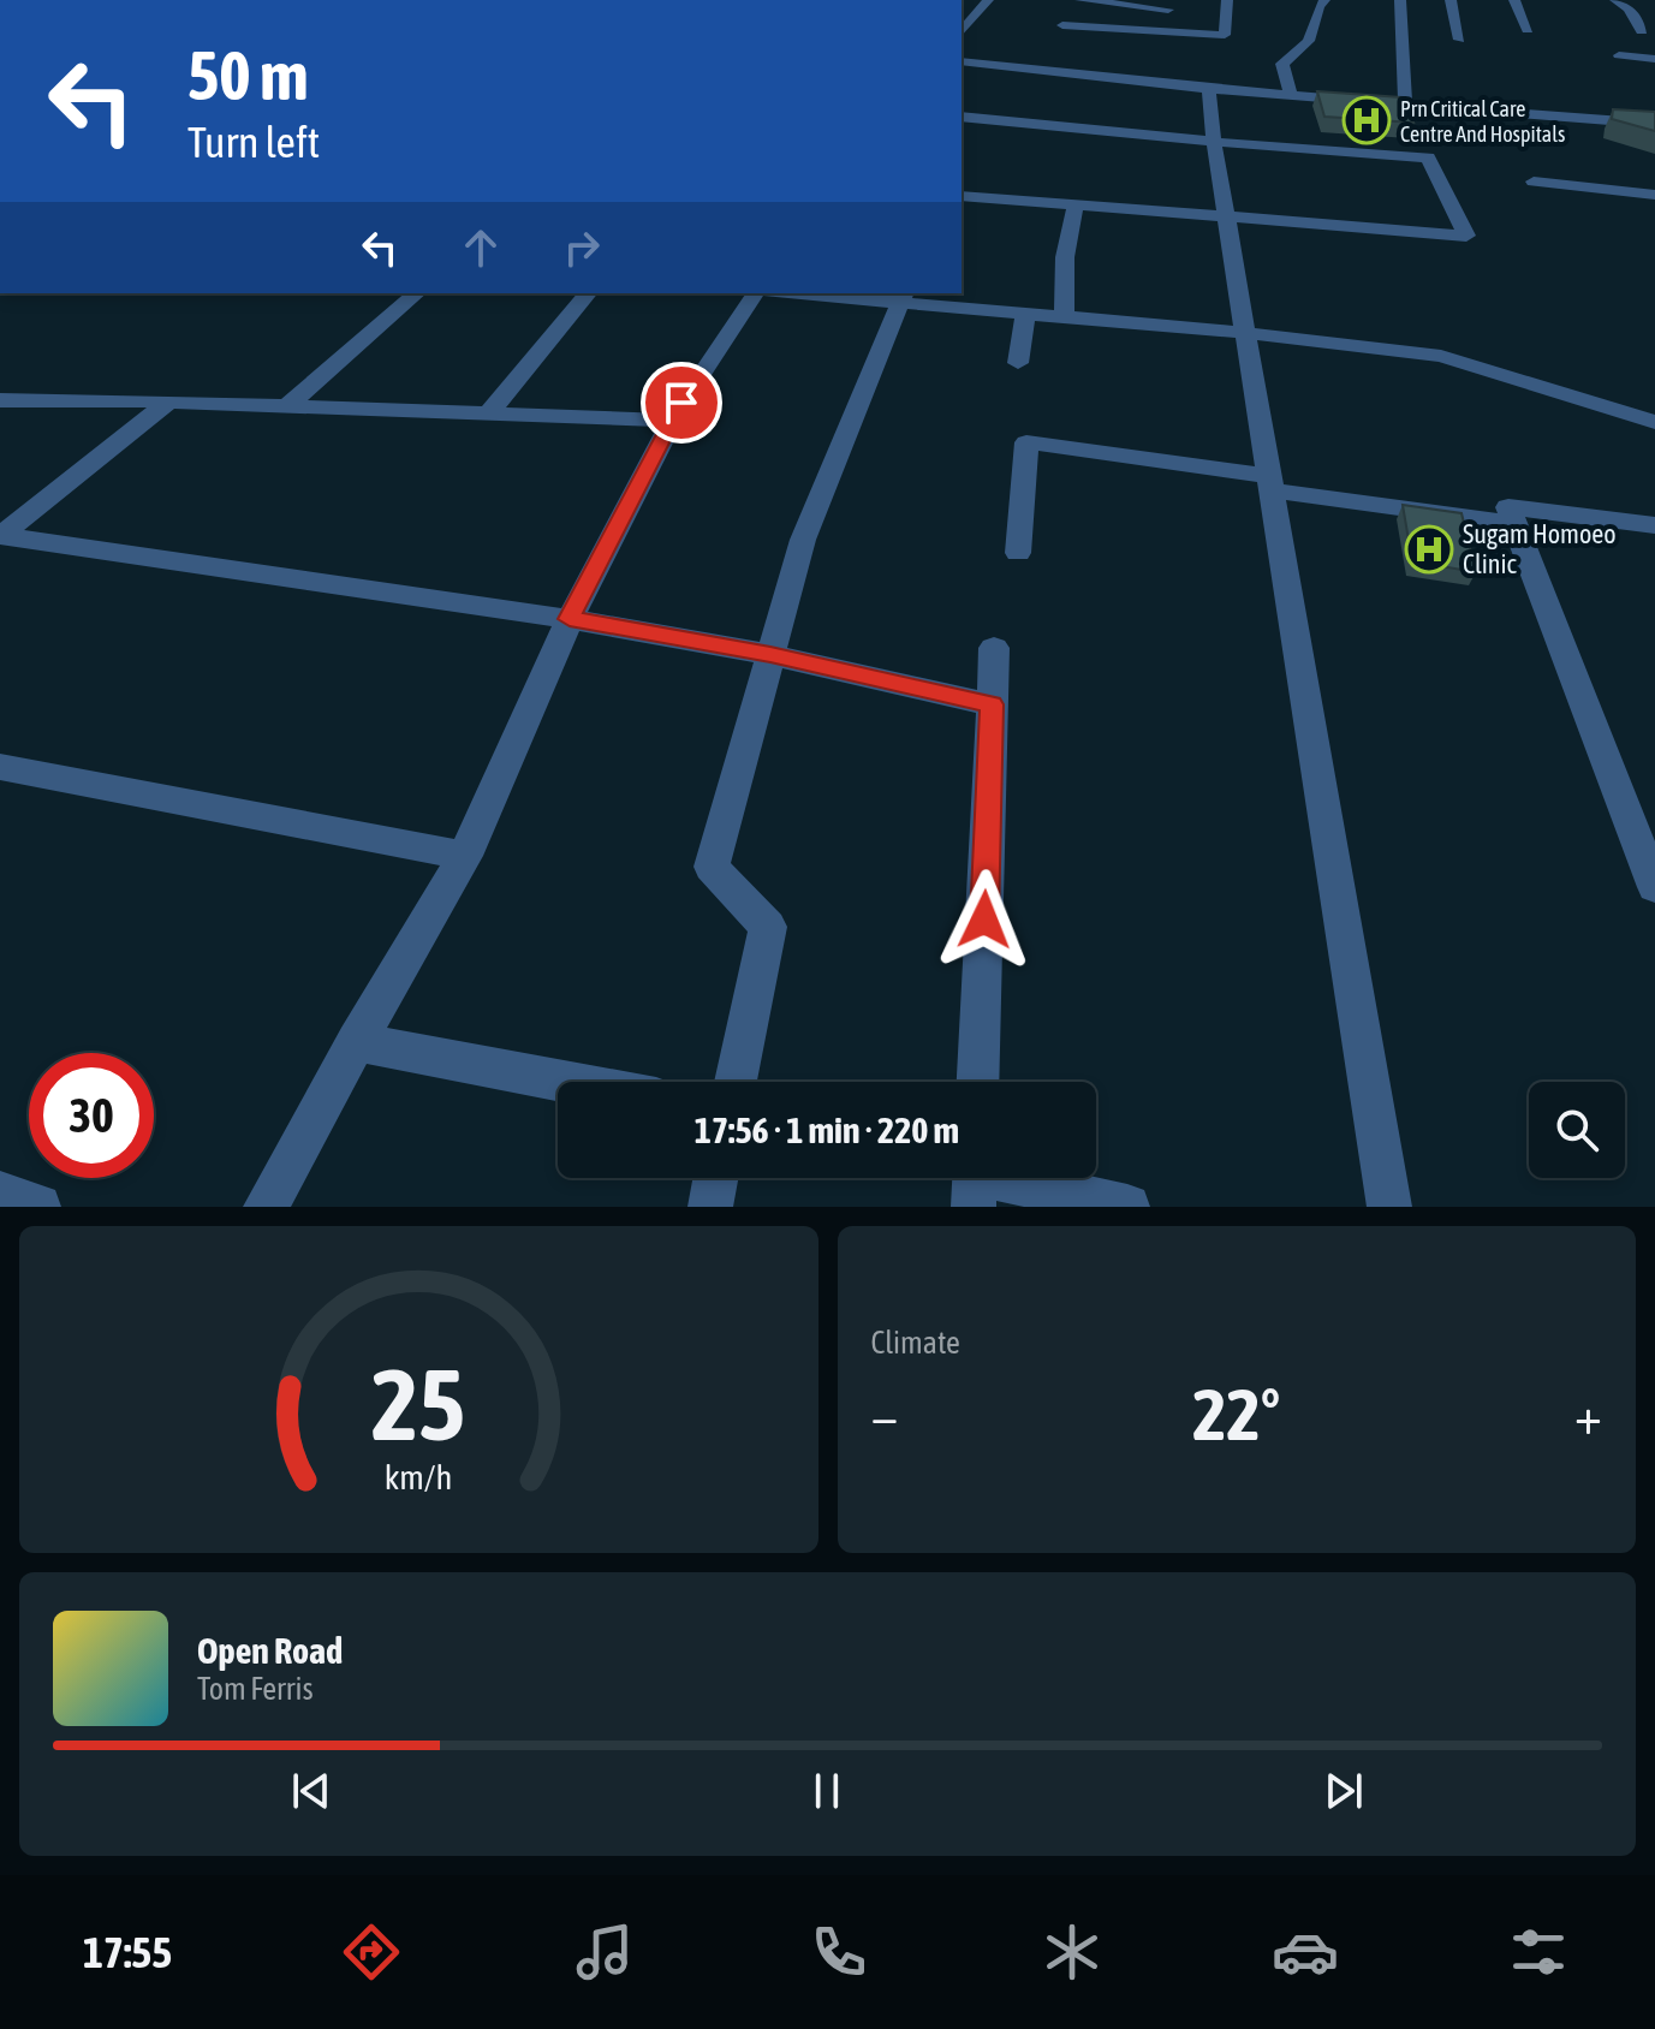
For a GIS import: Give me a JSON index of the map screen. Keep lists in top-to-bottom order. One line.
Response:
{"places":{"hospital":["Prn Critical Care Centre And Hospitals","Sugam Homoeo Clinic"]},"page":{"turn":["50 m","Turn left"],"limit":"30","trip":"17:56 · 1 min · 220 m","tile":"Climate","heat":["−","22°","+"],"song":["Open Road","Tom Ferris"],"tabs":"17:55","gauge":["25","km/h"]}}
